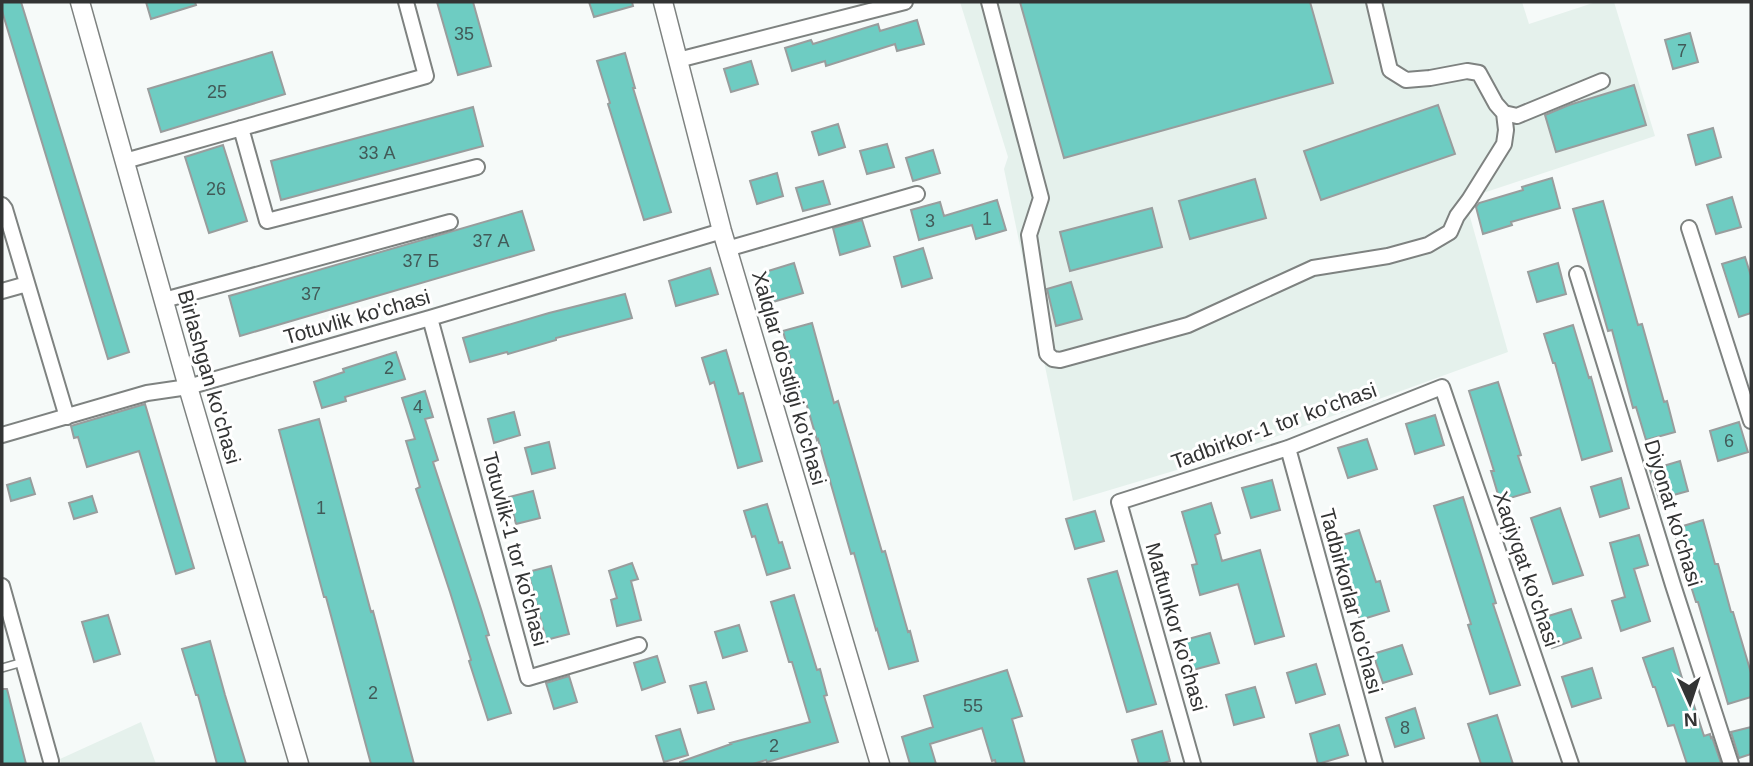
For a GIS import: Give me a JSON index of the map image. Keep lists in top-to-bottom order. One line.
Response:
{"streets":{"street":["Totuvlik ko'chasi","Birlashgan ko'chasi","Xalqlar do'stligi ko'chasi","Tadbirkor-1 tor ko'chasi","Diyonat ko'chasi","Totuvlik-1 tor ko'chasi","Xaqiyqat ko'chasi","Tadbirkorlar ko'chasi","Maftunkor ko'chasi"]},"crossings":[["Totuvlik ko'chasi","Birlashgan ko'chasi"],["Totuvlik ko'chasi","Xalqlar do'stligi ko'chasi"],["Totuvlik ko'chasi","Totuvlik-1 tor ko'chasi"],["Tadbirkor-1 tor ko'chasi","Xaqiyqat ko'chasi"],["Tadbirkor-1 tor ko'chasi","Tadbirkorlar ko'chasi"],["Tadbirkor-1 tor ko'chasi","Maftunkor ko'chasi"]],"house_numbers":["35","7","25","33 А","26","1","3","37 А","37 Б","37","2","4","6","1","2","55","8","2"],"north":"bottom"}
